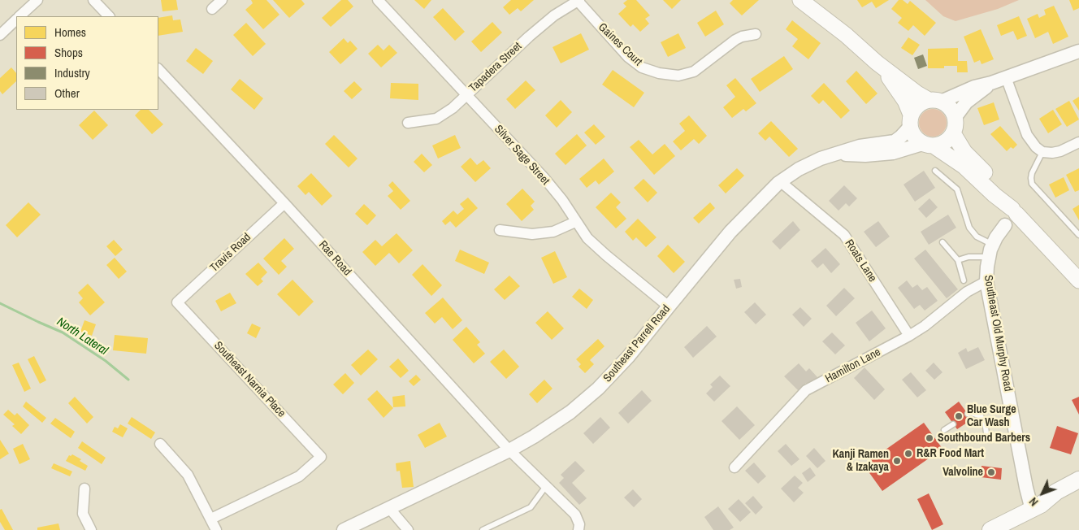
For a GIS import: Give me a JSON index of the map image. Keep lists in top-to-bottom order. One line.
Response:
{"streets":{"street":["Gaines Court","Tapadera Street","Silver Sage Street","Travis Road","Rae Road","Roats Lane","Southeast Old Murphy Road","Southeast Parrell Road","Hamilton Lane","Southeast Narnia Place"]},"crossings":[["Gaines Court","Tapadera Street"],["Tapadera Street","Silver Sage Street"],["Silver Sage Street","Southeast Parrell Road"],["Travis Road","Rae Road"],["Travis Road","Southeast Narnia Place"],["Rae Road","Southeast Parrell Road"],["Roats Lane","Southeast Parrell Road"],["Roats Lane","Hamilton Lane"],["Southeast Old Murphy Road","Hamilton Lane"]],"water":["North Lateral"],"places":["Blue Surge Car Wash","Southbound Barbers","R&R Food Mart","Kanji Ramen & Izakaya","Valvoline"],"legend":["Homes","Shops","Industry","Other"],"north":"bottom left"}
